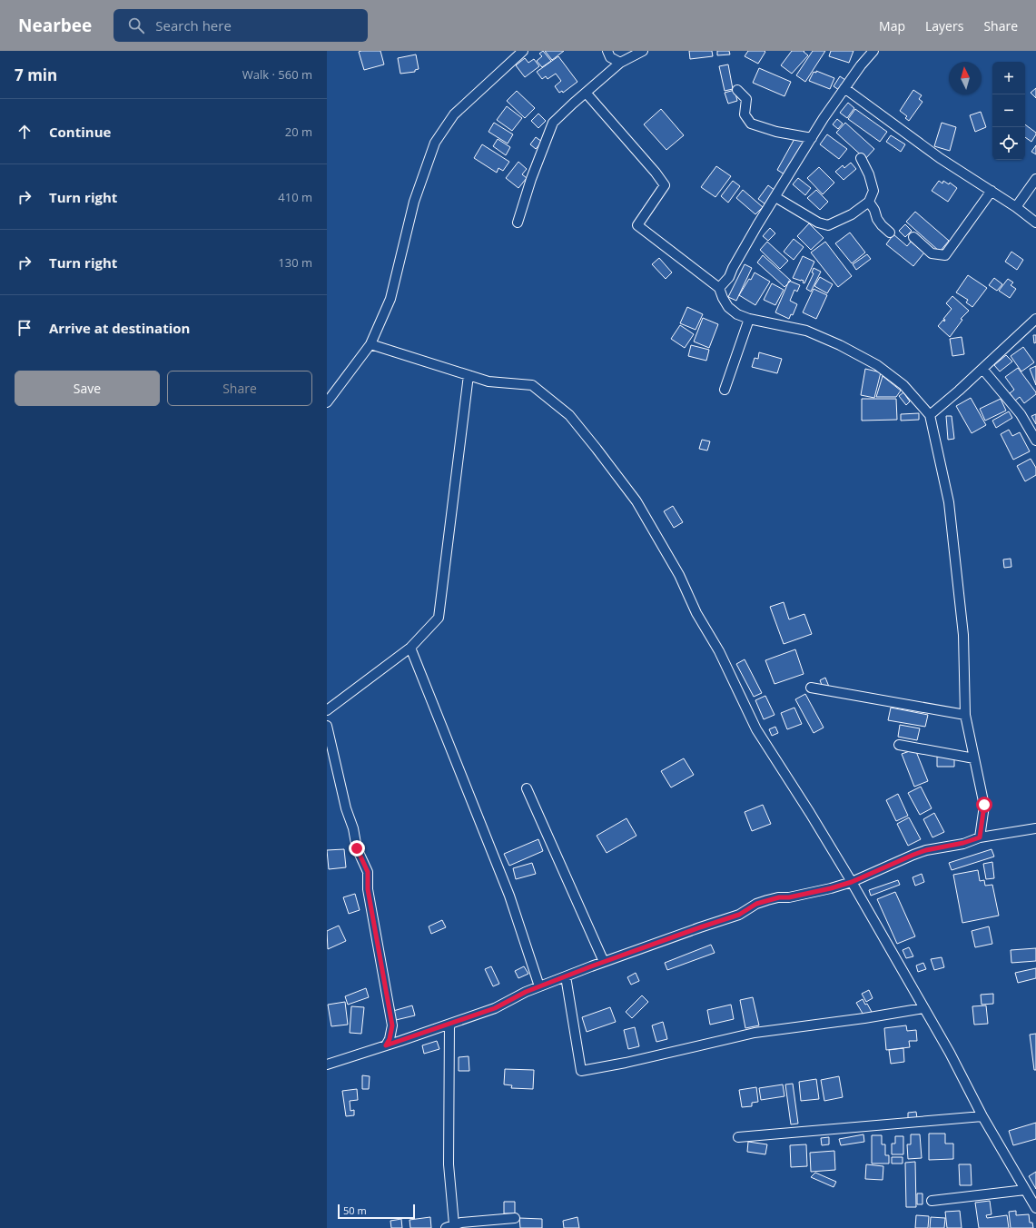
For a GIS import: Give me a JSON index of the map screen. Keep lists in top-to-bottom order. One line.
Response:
{"scale_bar":"50 m","north":"top","page":{"header":"Nearbee","search":"Search here","nav":["Map","Layers","Share"],"heading":["7 min","Walk · 560 m"],"map_buttons":["+","−"],"list":[["Continue","20 m"],["Turn right","410 m"],["Turn right","130 m"],"Arrive at destination"],"buttons":["Save","Share"],"scale":"50 m"}}
